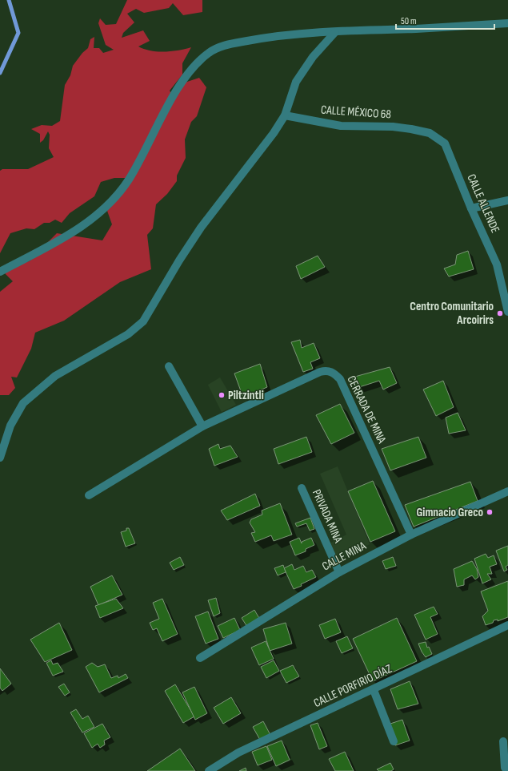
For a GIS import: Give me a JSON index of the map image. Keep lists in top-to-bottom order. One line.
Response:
{"streets":{"street":["CALLE MÉXICO 68","CALLE ALLENDE","CERRADA DE MINA","PRIVADA MINA","CALLE MINA","CALLE PORFIRIO DÍAZ"]},"crossings":[["CALLE MÉXICO 68","CALLE ALLENDE"],["CERRADA DE MINA","CALLE MINA"],["PRIVADA MINA","CALLE MINA"]],"places":["Centro Comunitario Arcoirirs","Piltzintli","Gimnacio Greco"],"scale_bar":"50 m"}
